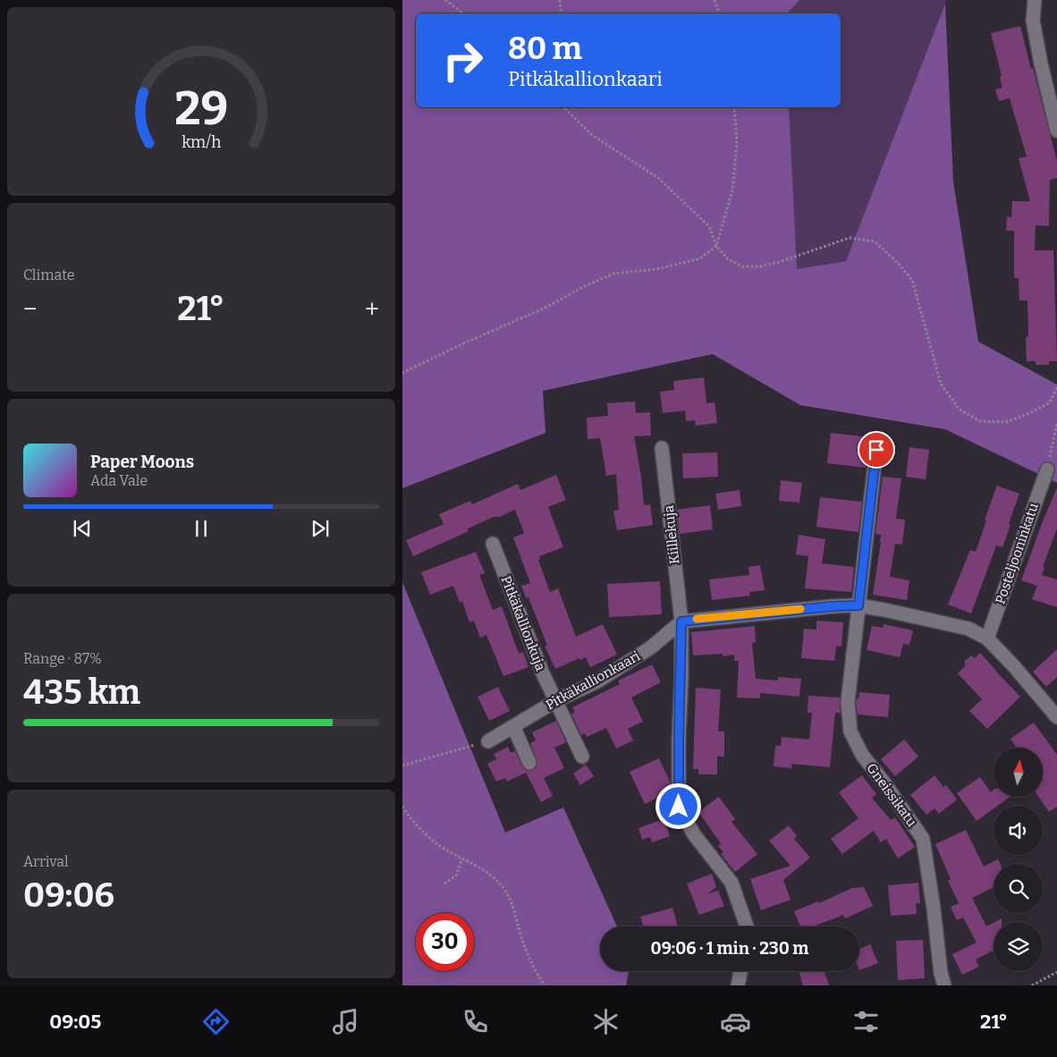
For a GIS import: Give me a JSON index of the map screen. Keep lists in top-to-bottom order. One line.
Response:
{"streets":{"street":["Kiillekuja","Posteljooninkatu","Pitkäkallionkuja","Pitkäkallionkaari","Gneissikatu"]},"crossings":[["Kiillekuja","Pitkäkallionkaari"],["Pitkäkallionkuja","Pitkäkallionkaari"]],"north":"top","page":{"turn":["80 m","Pitkäkallionkaari"],"tile":["Climate",["Range · 87%","435 km"],["Arrival","09:06"]],"heat":["−","21°","+"],"song":["Paper Moons","Ada Vale"],"limit":"30","trip":"09:06 · 1 min · 230 m","tabs":["09:05","21°"],"gauge":["29","km/h"]}}
